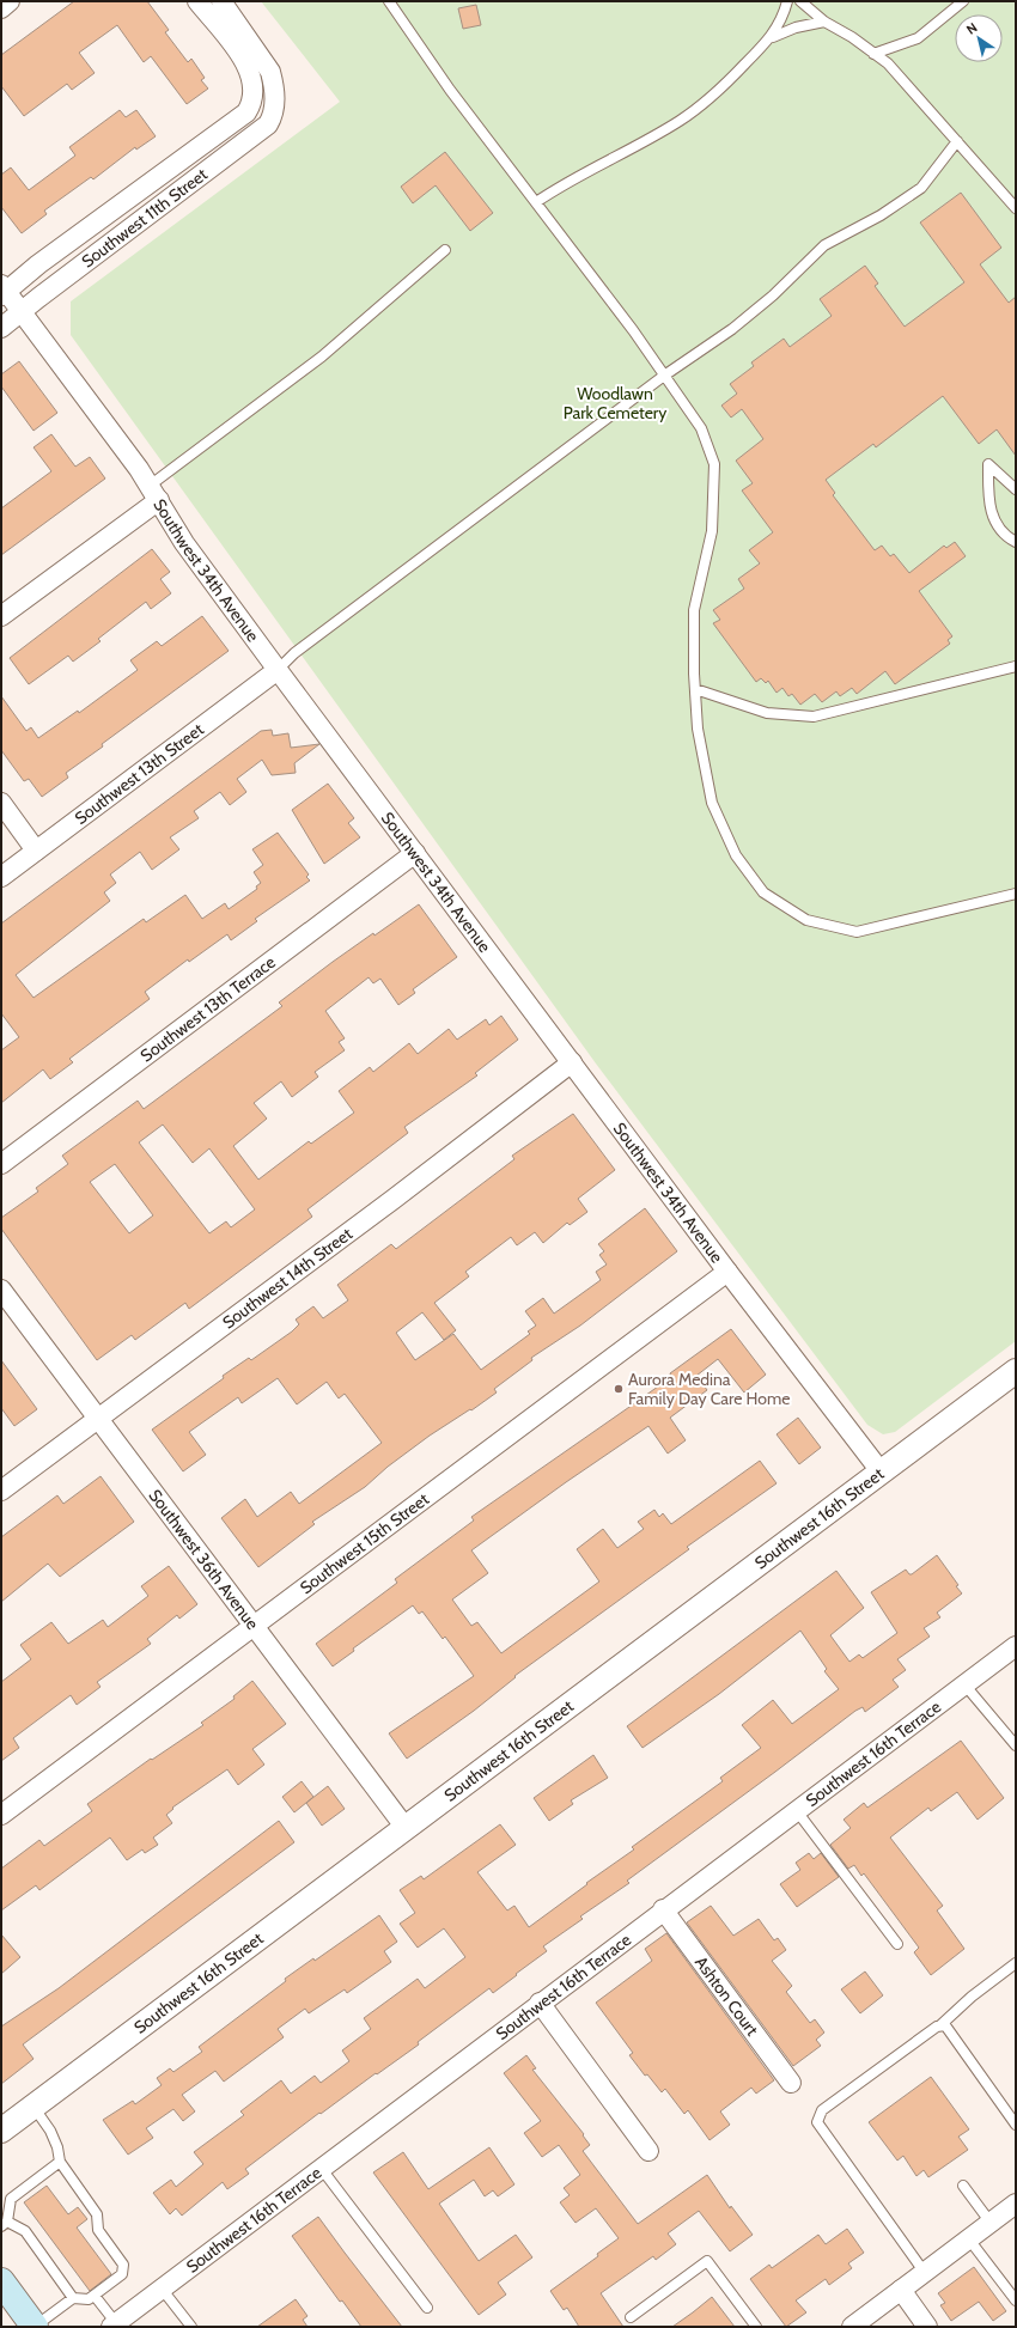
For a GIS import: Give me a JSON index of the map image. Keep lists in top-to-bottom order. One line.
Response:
{"streets":{"street":["Southwest 11th Street","Southwest 34th Avenue","Southwest 13th Street","Southwest 13th Terrace","Southwest 14th Street","Southwest 16th Street","Southwest 15th Street","Southwest 36th Avenue","Southwest 16th Terrace","Ashton Court"]},"crossings":[["Southwest 11th Street","Southwest 34th Avenue"],["Southwest 34th Avenue","Southwest 13th Street"],["Southwest 34th Avenue","Southwest 13th Terrace"],["Southwest 34th Avenue","Southwest 14th Street"],["Southwest 34th Avenue","Southwest 16th Street"],["Southwest 34th Avenue","Southwest 15th Street"],["Southwest 14th Street","Southwest 36th Avenue"],["Southwest 16th Street","Southwest 36th Avenue"],["Southwest 15th Street","Southwest 36th Avenue"],["Southwest 16th Terrace","Ashton Court"]],"parks":["Woodlawn Park Cemetery"],"places":["Aurora Medina Family Day Care Home"],"north":"top left"}
